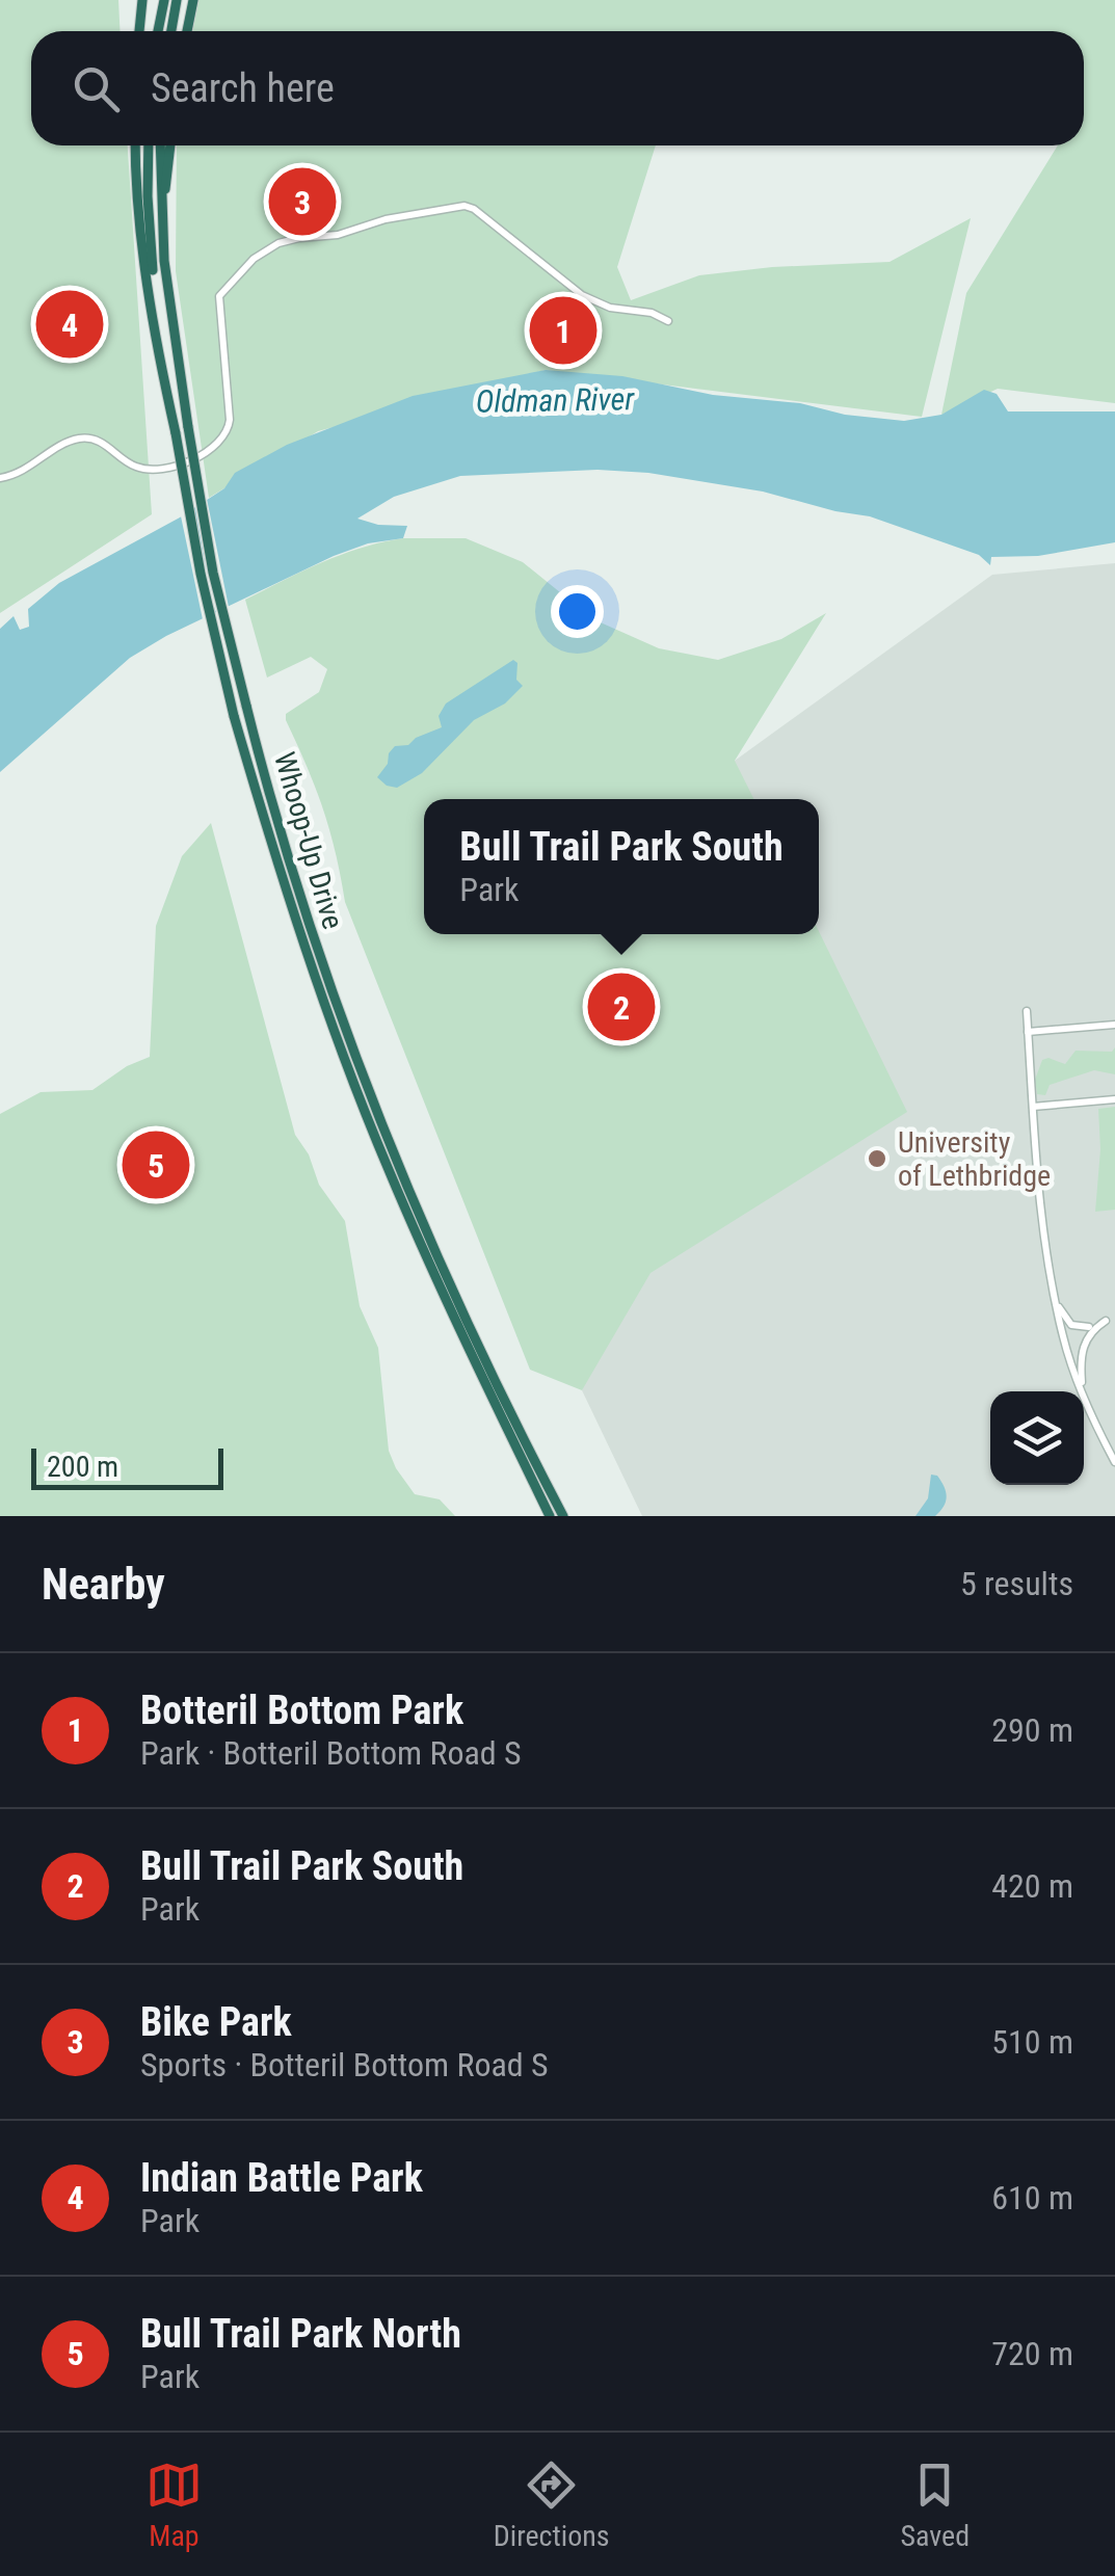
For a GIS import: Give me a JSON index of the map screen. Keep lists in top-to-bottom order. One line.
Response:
{"streets":{"highway":["Whoop-Up Drive"]},"water":["Oldman River"],"places":["University of Lethbridge"],"scale_bar":"200 m","page":{"search":"Search here","pins":["3","4","1","2","5"],"popup":["Bull Trail Park South","Park"],"scale":"200 m","heading":["Nearby","5 results"],"list":[{"mark":"1","name":"Botteril Bottom Park","note":"Park · Botteril Bottom Road S","value":"290 m"},{"mark":"2","name":"Bull Trail Park South","note":"Park","value":"420 m"},{"mark":"3","name":"Bike Park","note":"Sports · Botteril Bottom Road S","value":"510 m"},{"mark":"4","name":"Indian Battle Park","note":"Park","value":"610 m"},{"mark":"5","name":"Bull Trail Park North","note":"Park","value":"720 m"}],"nav":["Map","Directions","Saved"]}}
